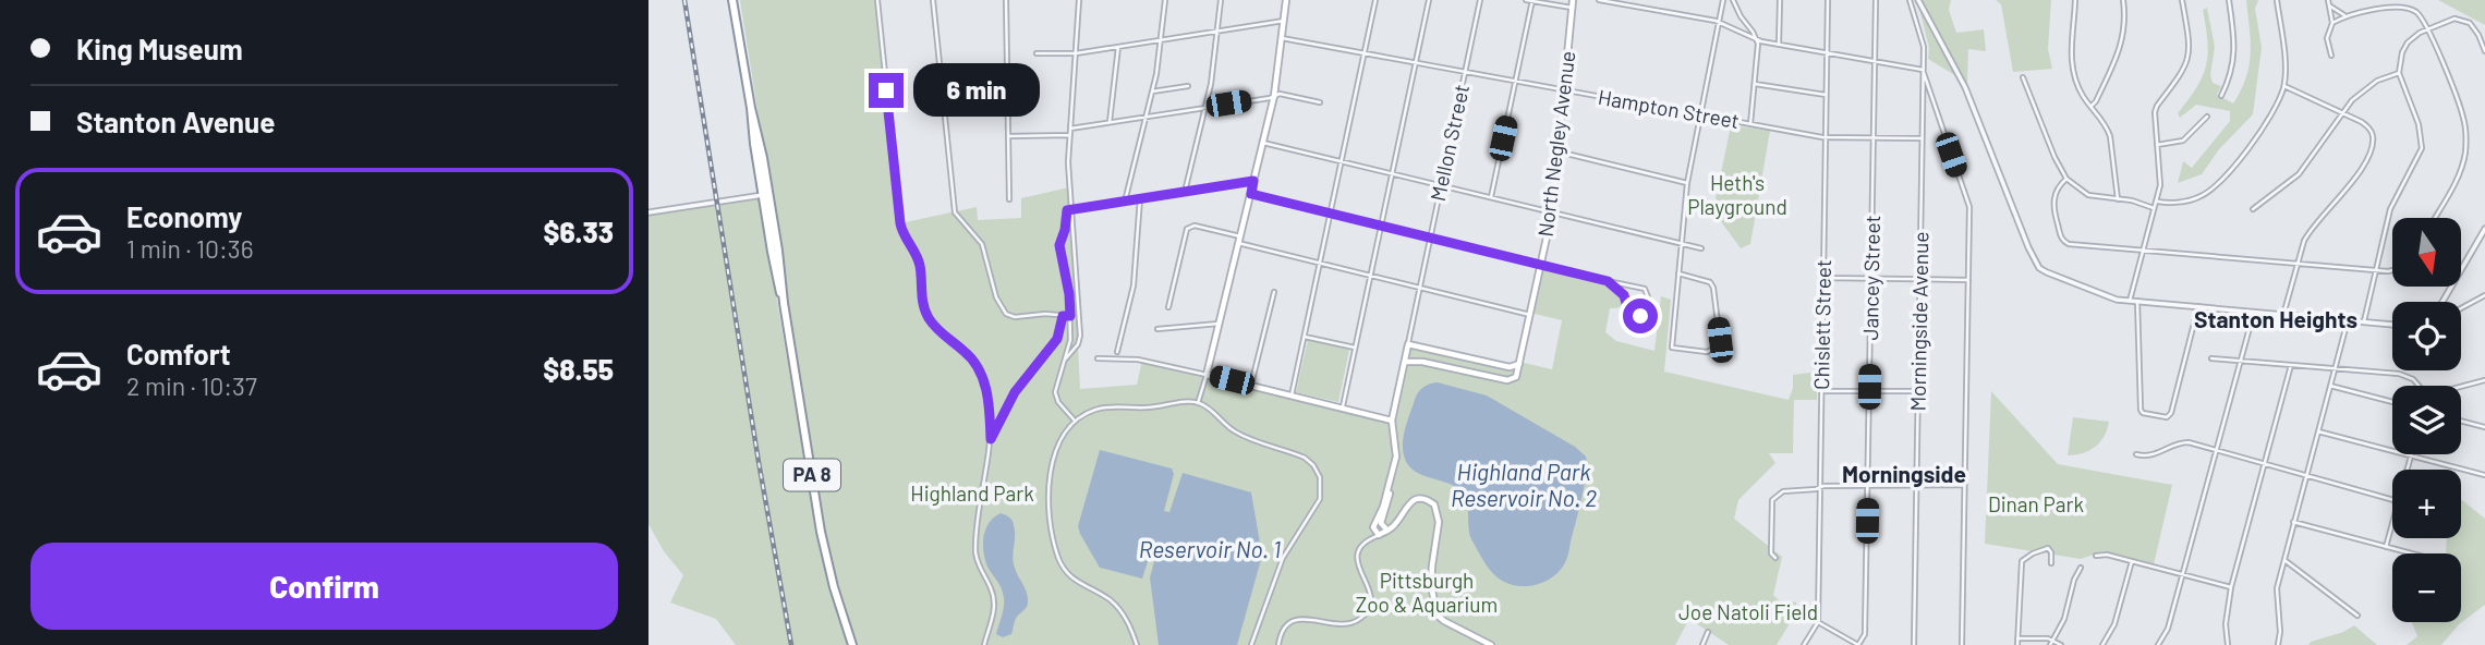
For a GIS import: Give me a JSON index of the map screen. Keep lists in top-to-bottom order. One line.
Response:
{"streets":{"highway":["PA 8"],"main road":["Mellon Street","North Negley Avenue"],"street":["Hampton Street","Jancey Street","Morningside Avenue","Chislett Street"]},"crossings":[["Hampton Street","Mellon Street"],["Hampton Street","North Negley Avenue"],["Hampton Street","Jancey Street"],["Hampton Street","Morningside Avenue"],["Hampton Street","Chislett Street"],["Mellon Street","North Negley Avenue"]],"districts":["Stanton Heights","Morningside"],"water":["Highland Park Reservoir No. 2","Reservoir No. 1"],"parks":["Heth's Playground","Highland Park","Dinan Park","Pittsburgh Zoo & Aquarium","Joe Natoli Field"],"north":"bottom","page":{"banner":["King Museum","Stanton Avenue"],"bubble":"6 min","list":[{"name":"Economy","note":"1 min · 10:36","value":"$6.33"},{"name":"Comfort","note":"2 min · 10:37","value":"$8.55"}],"map_buttons":["+","−"],"buttons":"Confirm"}}
